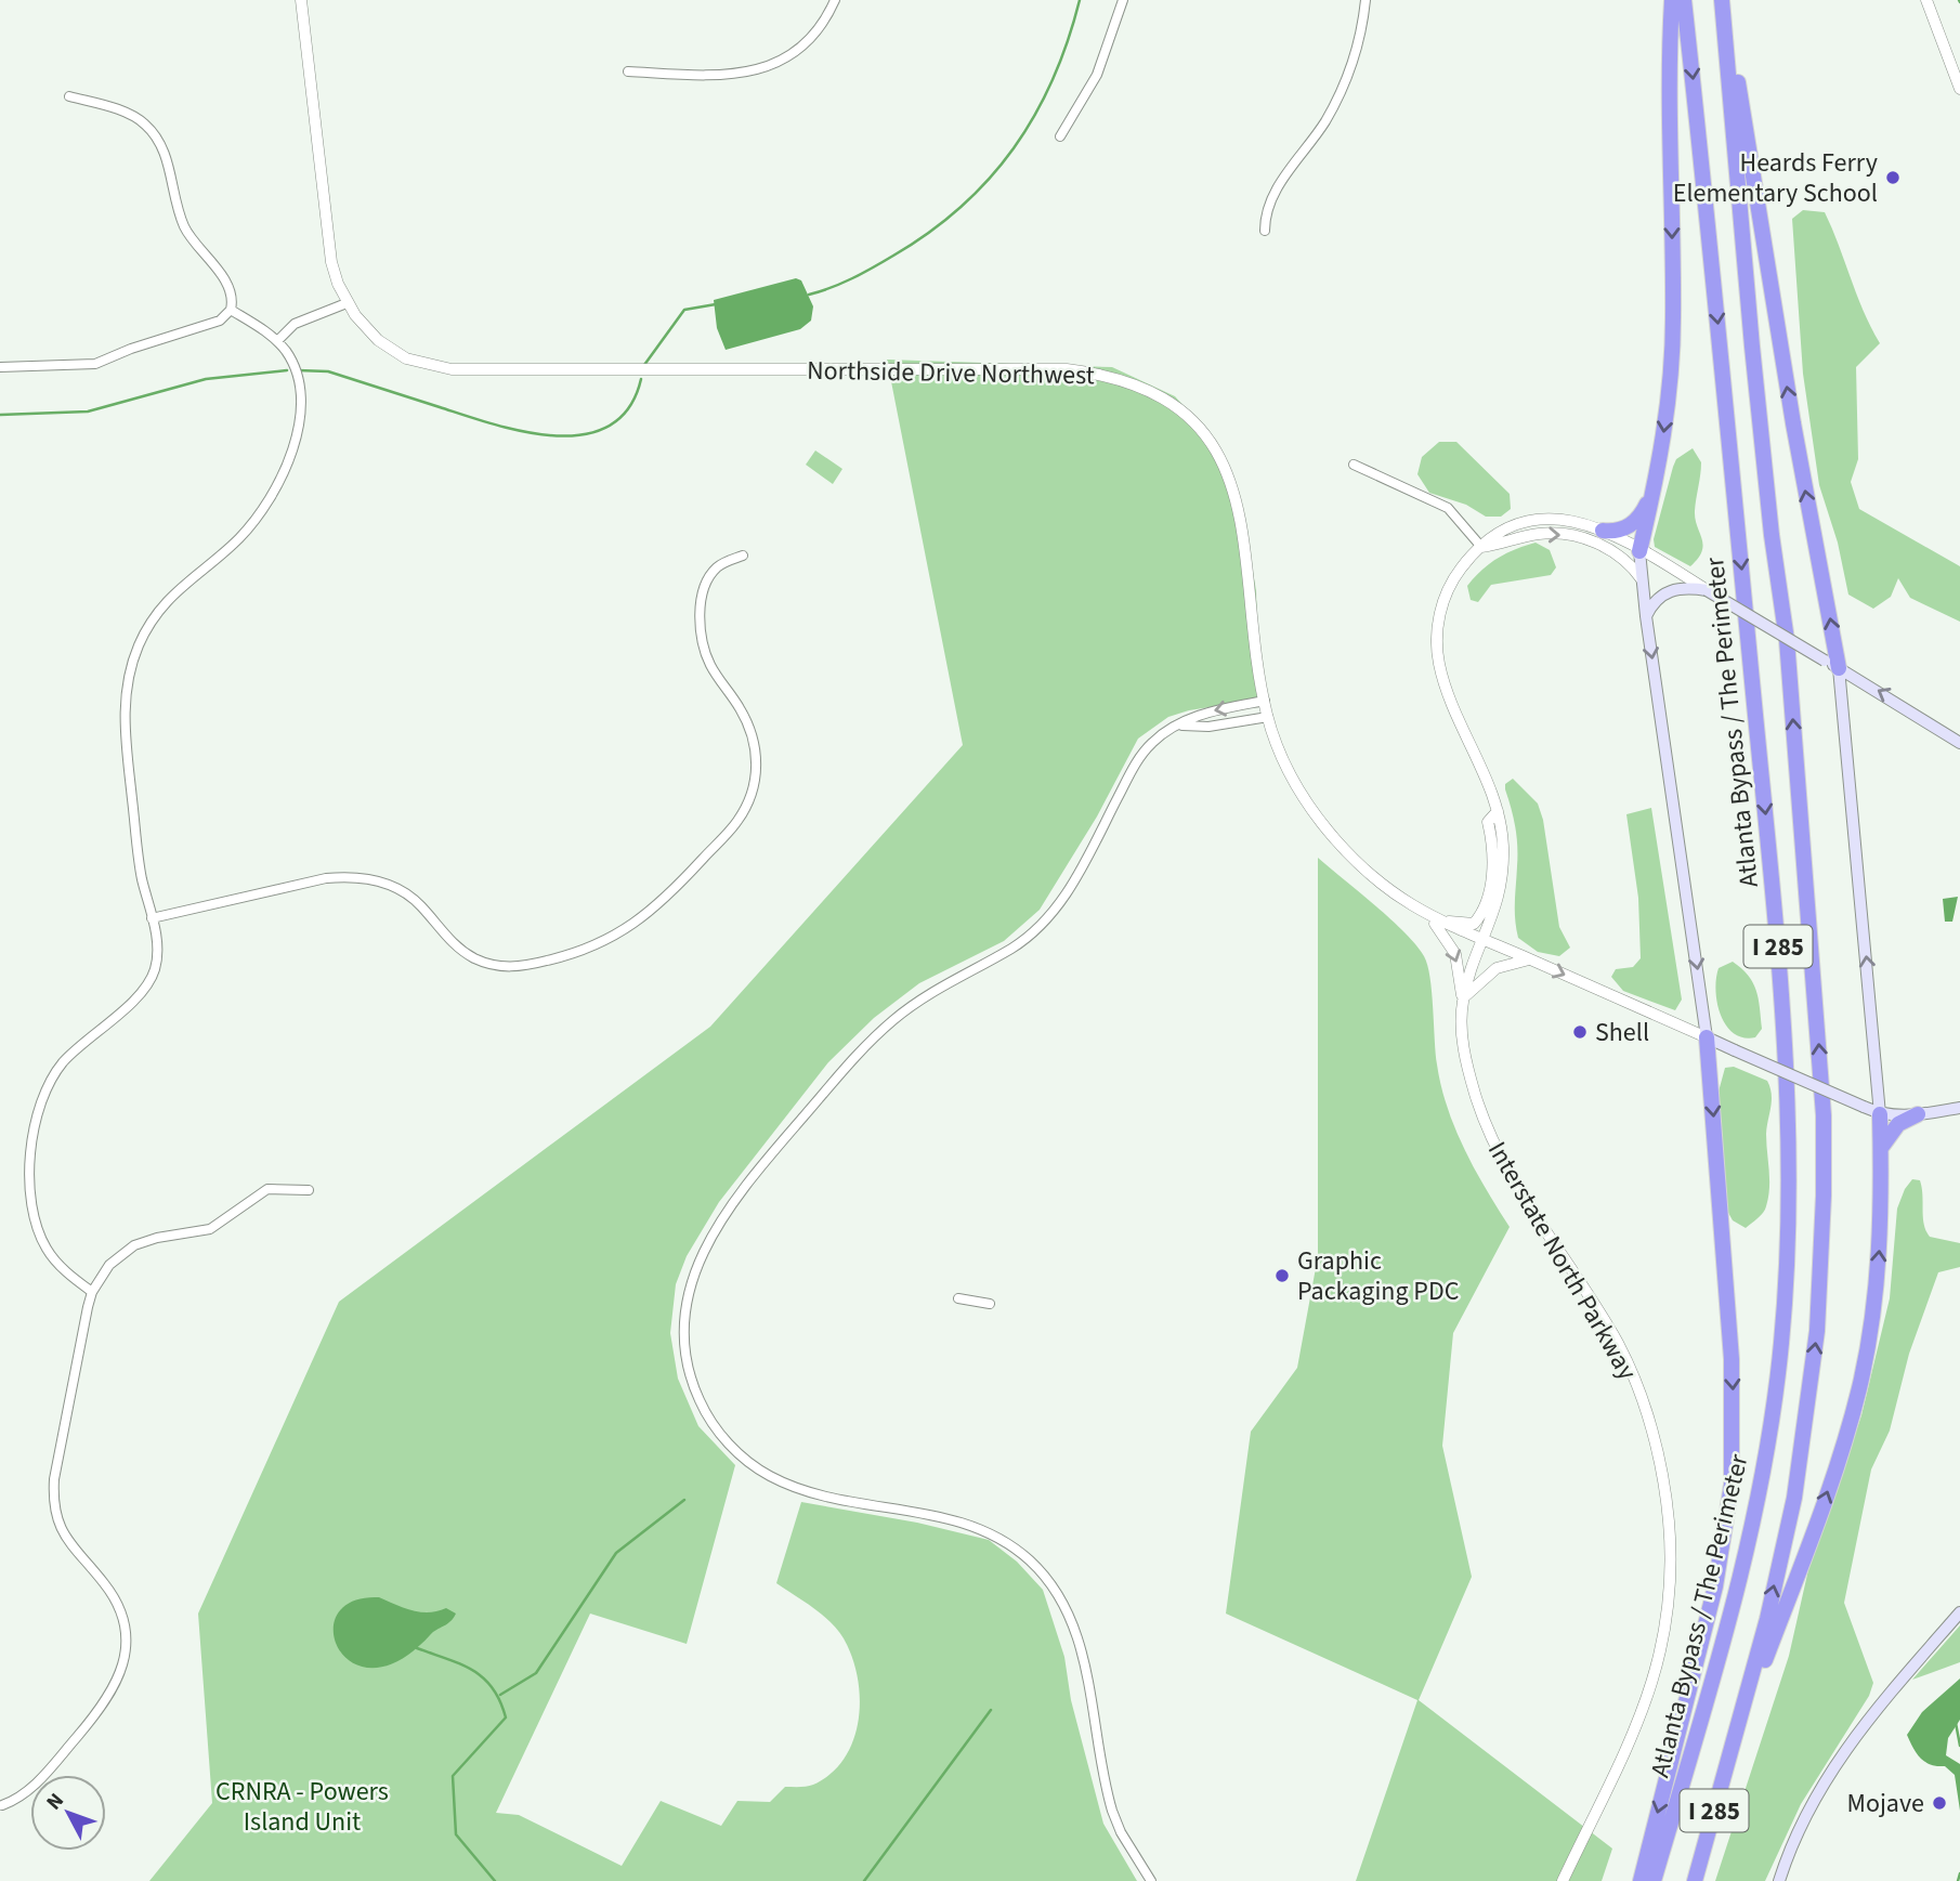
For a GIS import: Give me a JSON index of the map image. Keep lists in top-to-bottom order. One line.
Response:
{"streets":{"highway":["Atlanta Bypass / The Perimeter","I 285"],"main road":["Northside Drive Northwest"],"street":["Interstate North Parkway"]},"crossings":[["Northside Drive Northwest","Interstate North Parkway"]],"parks":["CRNRA - Powers Island Unit"],"places":["Heards Ferry Elementary School","Shell","Graphic Packaging PDC","Mojave"],"north":"top left"}
